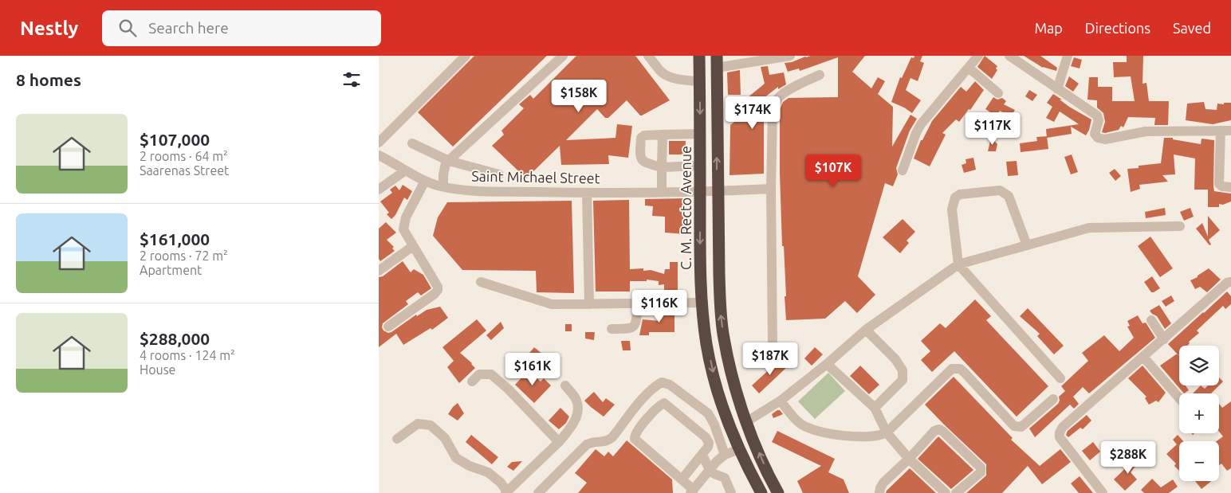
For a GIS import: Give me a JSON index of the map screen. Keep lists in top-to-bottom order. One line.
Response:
{"streets":{"highway":["C. M. Recto Avenue"],"street":["Saint Michael Street"]},"crossings":[["Saint Michael Street","C. M. Recto Avenue"]],"page":{"header":"Nestly","search":"Search here","nav":["Map","Directions","Saved"],"heading":"8 homes","price":["$158K","$174K","$117K","$107K","$116K","$187K","$161K","$288K"],"list":[{"name":"$107,000","note":"2 rooms · 64 m² · Saarenas Street"},{"name":"$161,000","note":"2 rooms · 72 m² · Apartment"},{"name":"$288,000","note":"4 rooms · 124 m² · House"}],"map_buttons":["+","−"]}}
